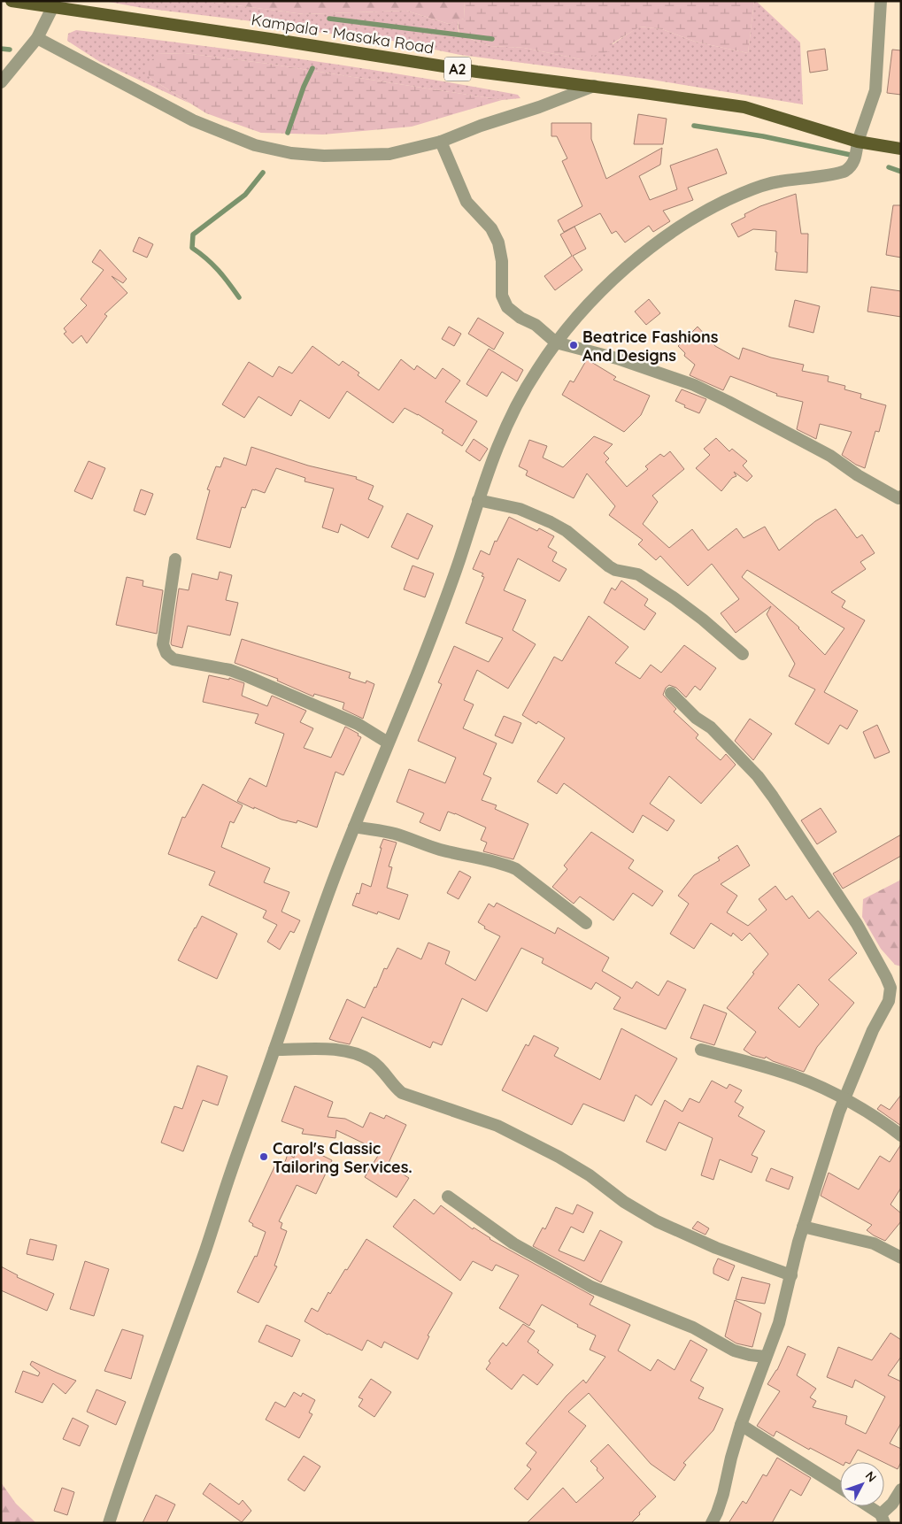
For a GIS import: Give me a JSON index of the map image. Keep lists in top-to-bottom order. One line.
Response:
{"streets":{"main road":["Kampala - Masaka Road","A2"]},"places":["Beatrice Fashions And Designs","Carol's Classic Tailoring Services."],"north":"top right"}
